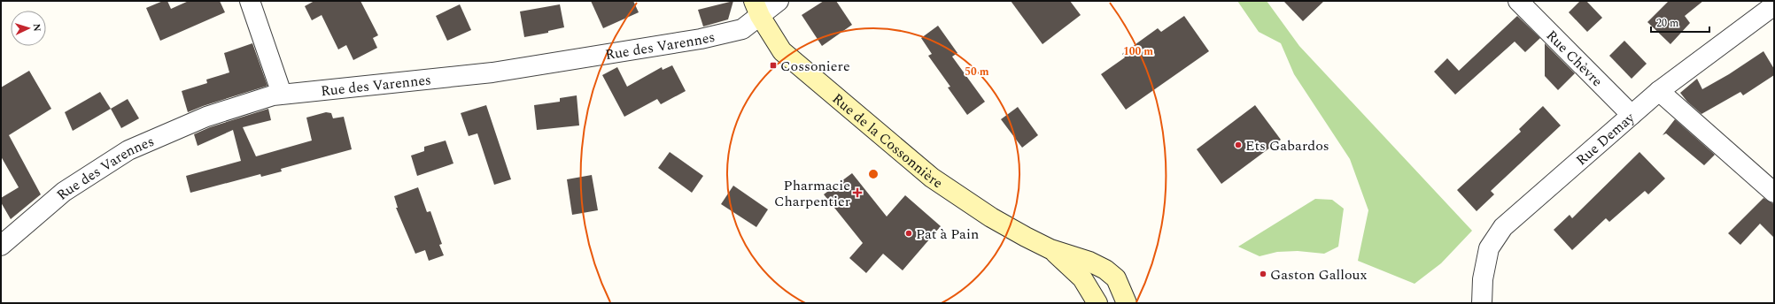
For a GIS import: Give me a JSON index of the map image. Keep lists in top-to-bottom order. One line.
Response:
{"streets":{"street":["Rue des Varennes","Rue Chèvre","Rue Demay","Rue de la Cossonnière"]},"crossings":[["Rue des Varennes","Rue de la Cossonnière"],["Rue Chèvre","Rue Demay"]],"places":{"transit":["Cossoniere"],"other":["Ets Gabardos","Pat à Pain","Gaston Galloux"],"health":["Pharmacie Charpentier"]},"scale_bar":"20 m","north":"right","rings":["100 m","50 m"]}
